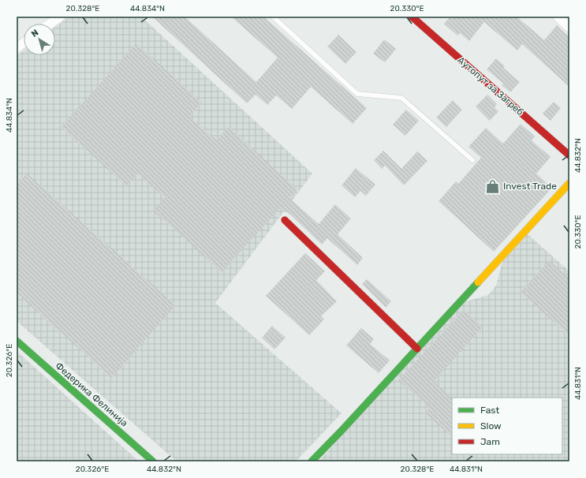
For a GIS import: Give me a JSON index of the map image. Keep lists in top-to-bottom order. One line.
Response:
{"streets":{"street":["Аутопут за Загреб","Федерика Фелинија"]},"places":{"shop":["Invest Trade"]},"legend":["Fast","Slow","Jam"],"north":"top left","coordinates":["20.328°E","44.834°N","20.330°E","44.832°N","20.326°E","44.831°N"]}
